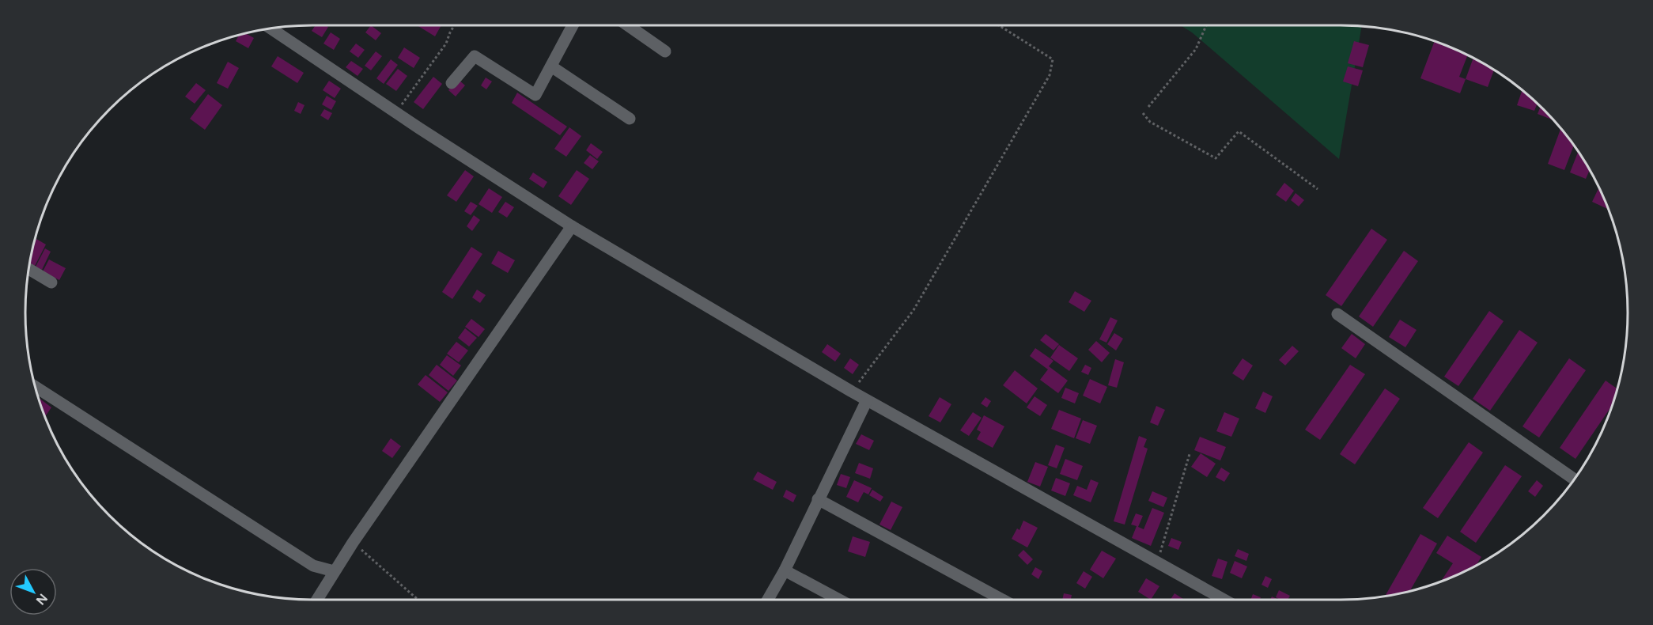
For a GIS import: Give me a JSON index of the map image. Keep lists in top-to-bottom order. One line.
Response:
{"north":"bottom right"}
